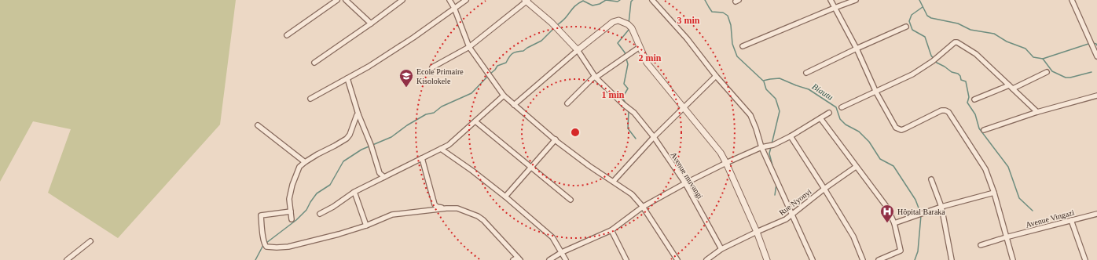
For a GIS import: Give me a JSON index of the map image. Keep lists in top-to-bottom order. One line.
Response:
{"streets":{"street":["Avenue muvangi","Rue Nyonyi","Avenue Vingazi"]},"crossings":[["Avenue muvangi","Rue Nyonyi"]],"water":["Biautu"],"places":{"school or university":["Ecole Primaire Kisolokele"],"hospital":["Hôpital Baraka"]},"rings":["3 min","2 min","1 min"]}
